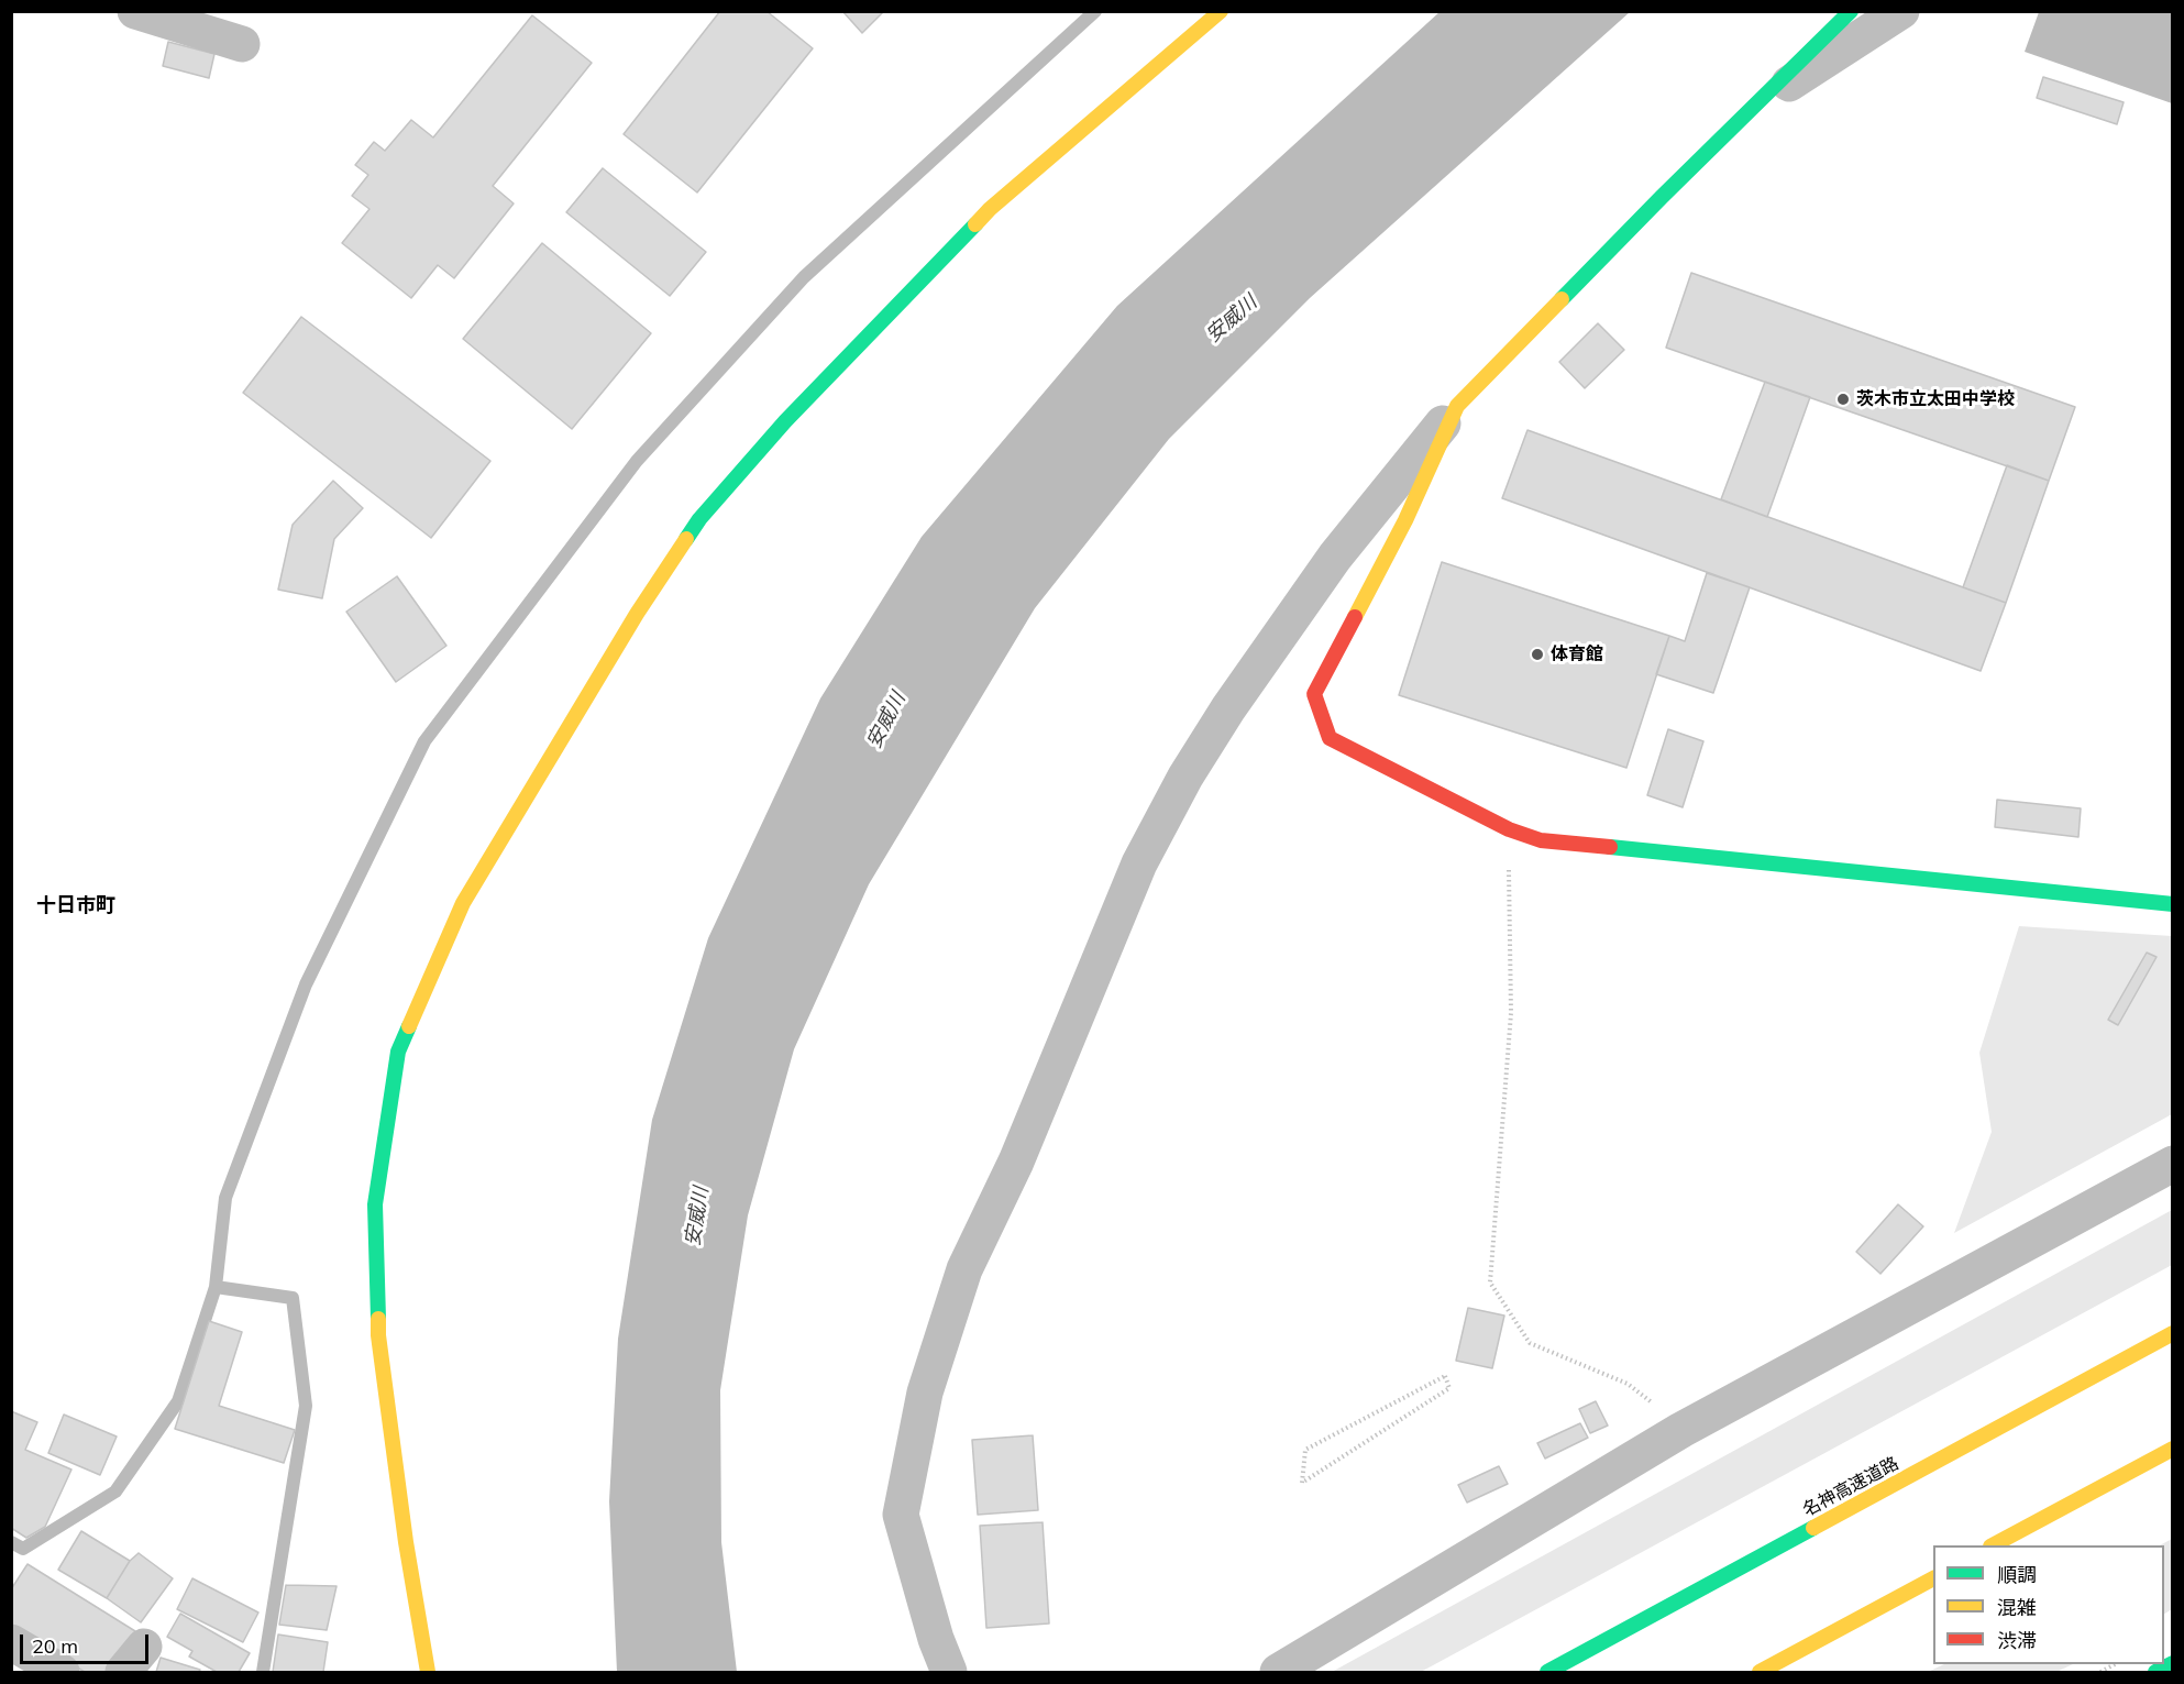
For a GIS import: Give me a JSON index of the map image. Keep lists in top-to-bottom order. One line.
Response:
{"streets":{"main road":["名神高速道路"]},"districts":["十日市町"],"water":["安威川"],"places":["茨木市立太田中学校","体育館"],"legend":["順調","混雑","渋滞"],"scale_bar":"20 m"}
